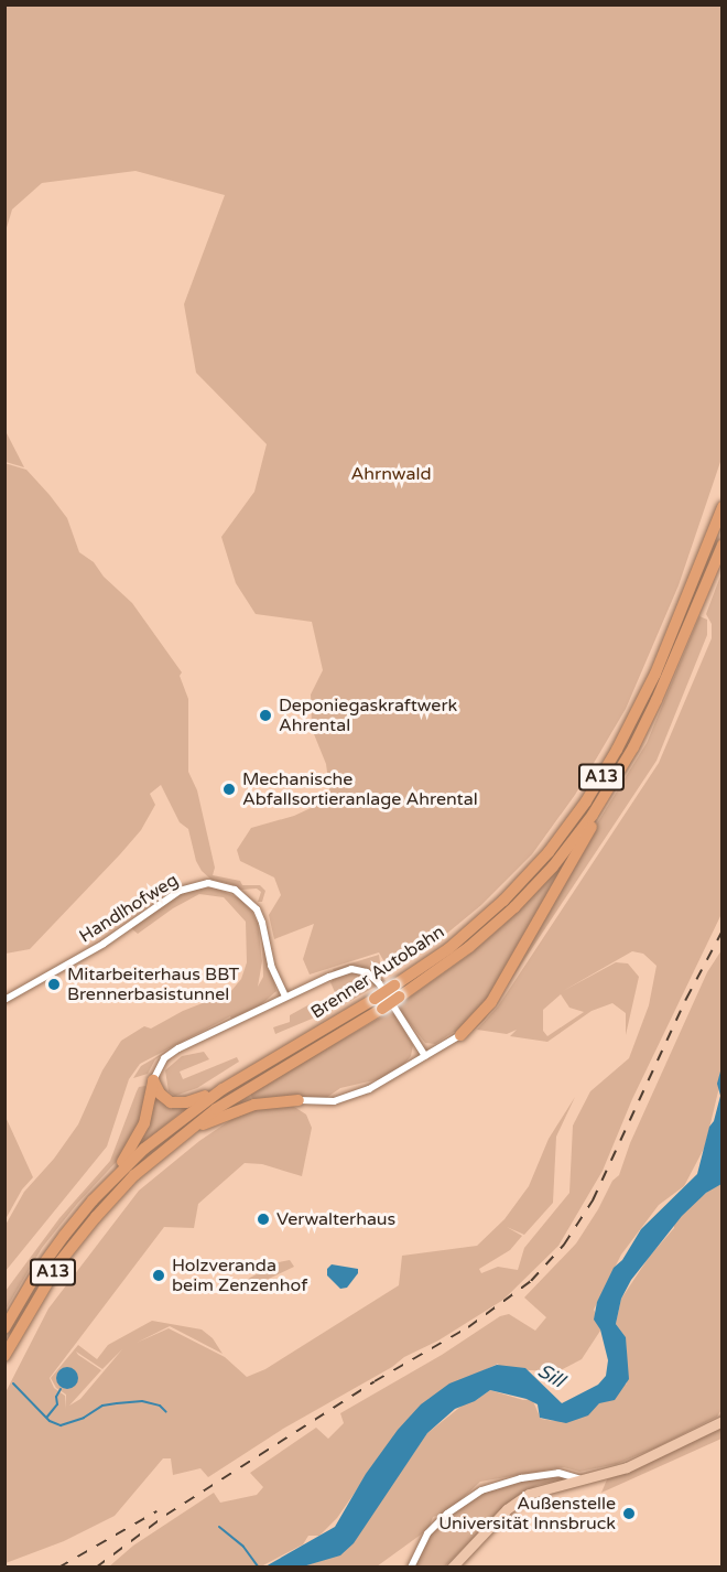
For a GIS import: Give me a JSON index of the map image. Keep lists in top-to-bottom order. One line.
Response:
{"streets":{"highway":["A13","Brenner Autobahn"],"street":["Handlhofweg"]},"water":["Sill"],"parks":["Ahrnwald"],"places":["Deponiegaskraftwerk Ahrental","Mechanische Abfallsortieranlage Ahrental","Mitarbeiterhaus BBT Brennerbasistunnel","Verwalterhaus","Holzveranda beim Zenzenhof","Außenstelle Universität Innsbruck"]}
